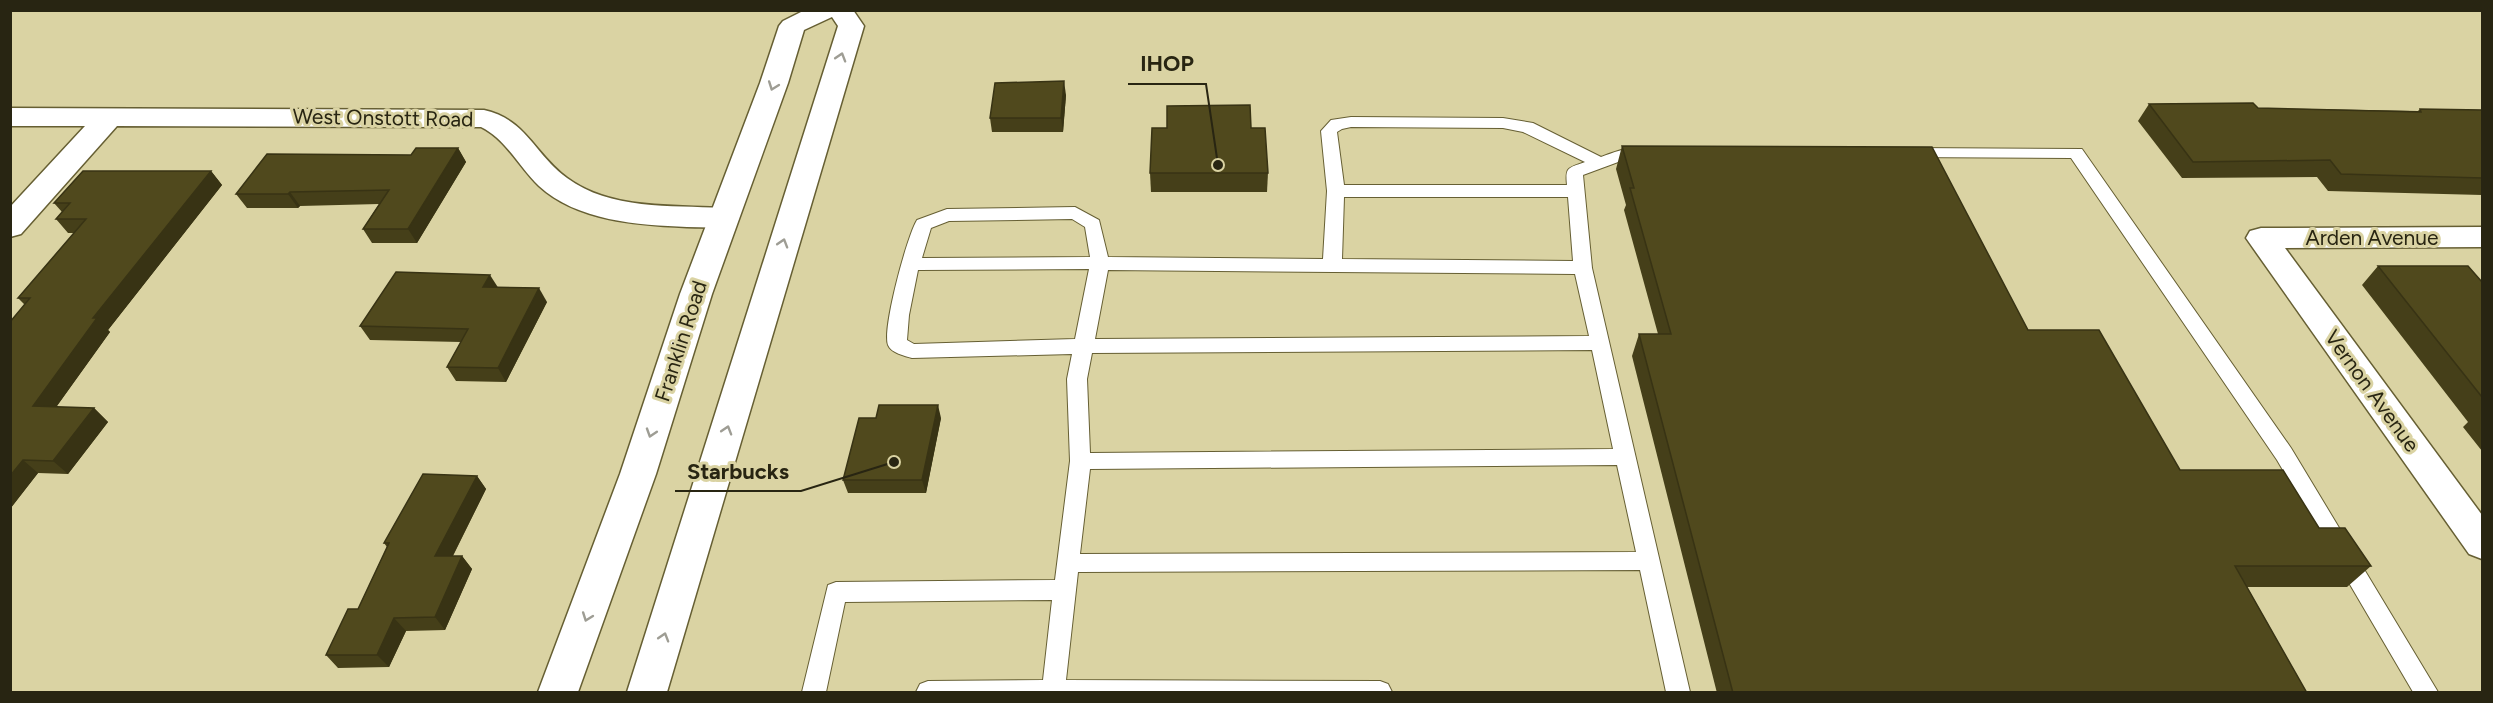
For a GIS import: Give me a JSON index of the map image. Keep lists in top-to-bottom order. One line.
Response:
{"streets":{"main road":["West Onstott Road","Arden Avenue","Franklin Road","Vernon Avenue"]},"crossings":[["West Onstott Road","Franklin Road"],["Arden Avenue","Vernon Avenue"]],"places":["IHOP","Starbucks"]}
